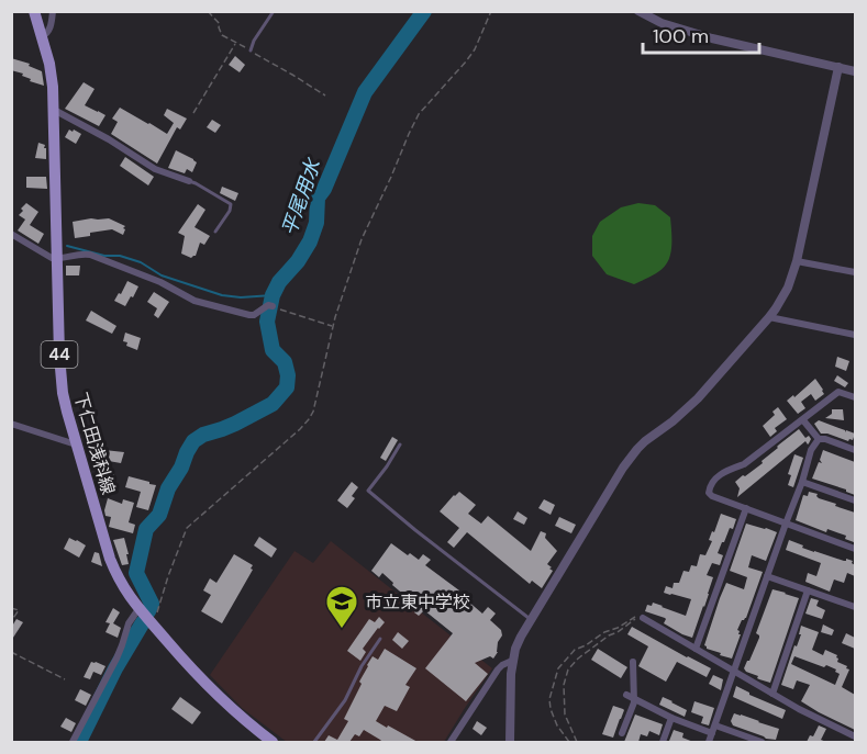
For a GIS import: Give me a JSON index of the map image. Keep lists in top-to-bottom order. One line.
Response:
{"streets":{"main road":["44","下仁田浅科線"]},"water":["平尾用水"],"places":{"school or university":["市立東中学校"]},"scale_bar":"100 m"}
